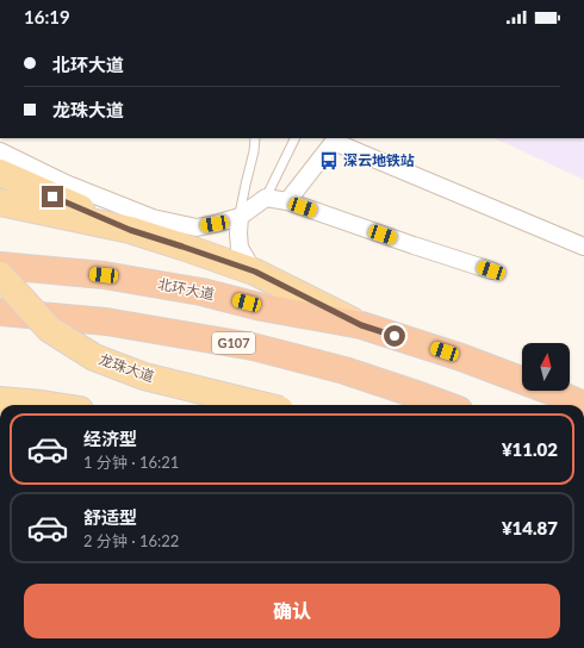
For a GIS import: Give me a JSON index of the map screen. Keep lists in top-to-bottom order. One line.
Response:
{"streets":{"highway":["北环大道","G107"],"main road":["龙珠大道"]},"places":{"bus stop":["深云地铁站"]},"north":"top","page":{"status":"16:19","banner":["北环大道","龙珠大道"],"list":[{"name":"经济型","note":"1 分钟 · 16:21","value":"¥11.02"},{"name":"舒适型","note":"2 分钟 · 16:22","value":"¥14.87"}],"buttons":"确认"}}
